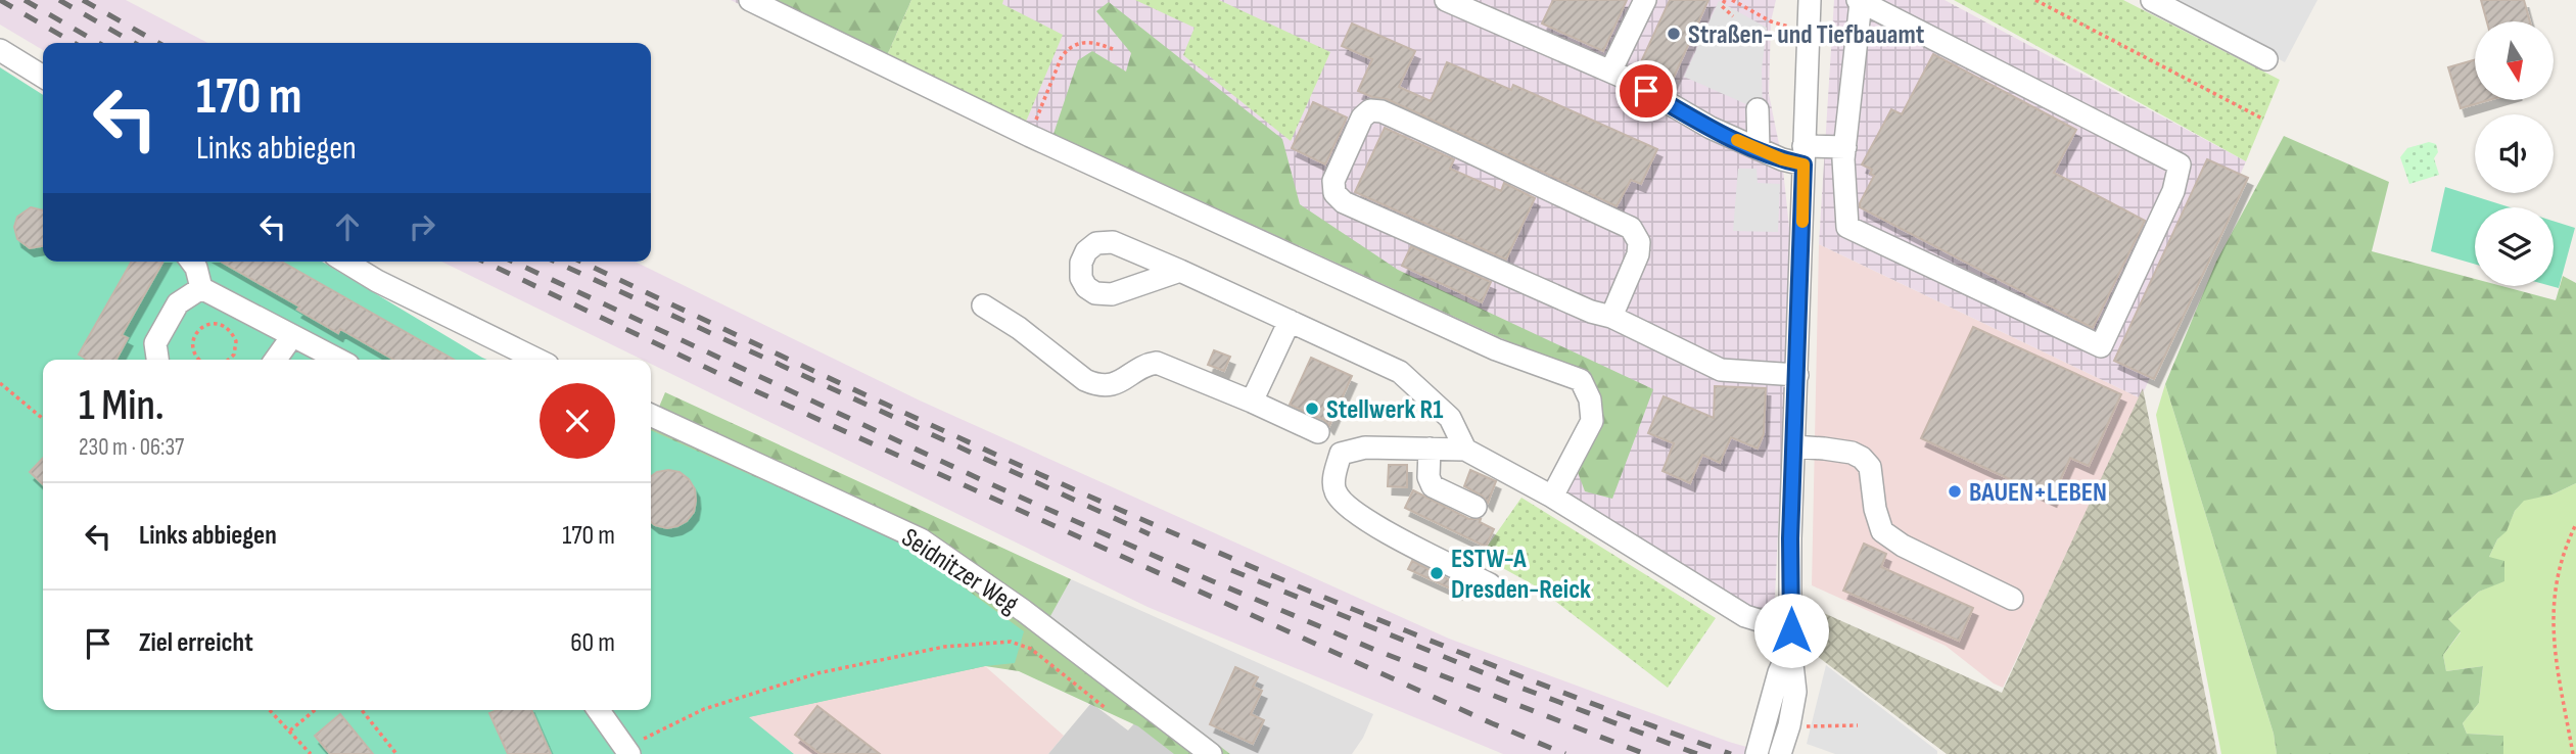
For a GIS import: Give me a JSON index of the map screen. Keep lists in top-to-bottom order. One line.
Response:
{"streets":{"street":["Seidnitzer Weg"]},"places":["Straßen- und Tiefbauamt","Stellwerk R1","BAUEN+LEBEN","ESTW-A Dresden-Reick"],"north":"bottom","page":{"turn":["170 m","Links abbiegen"],"heading":["1 Min.","230 m · 06:37"],"list":[{"name":"Links abbiegen","value":"170 m"},{"name":"Ziel erreicht","value":"60 m"}]}}
